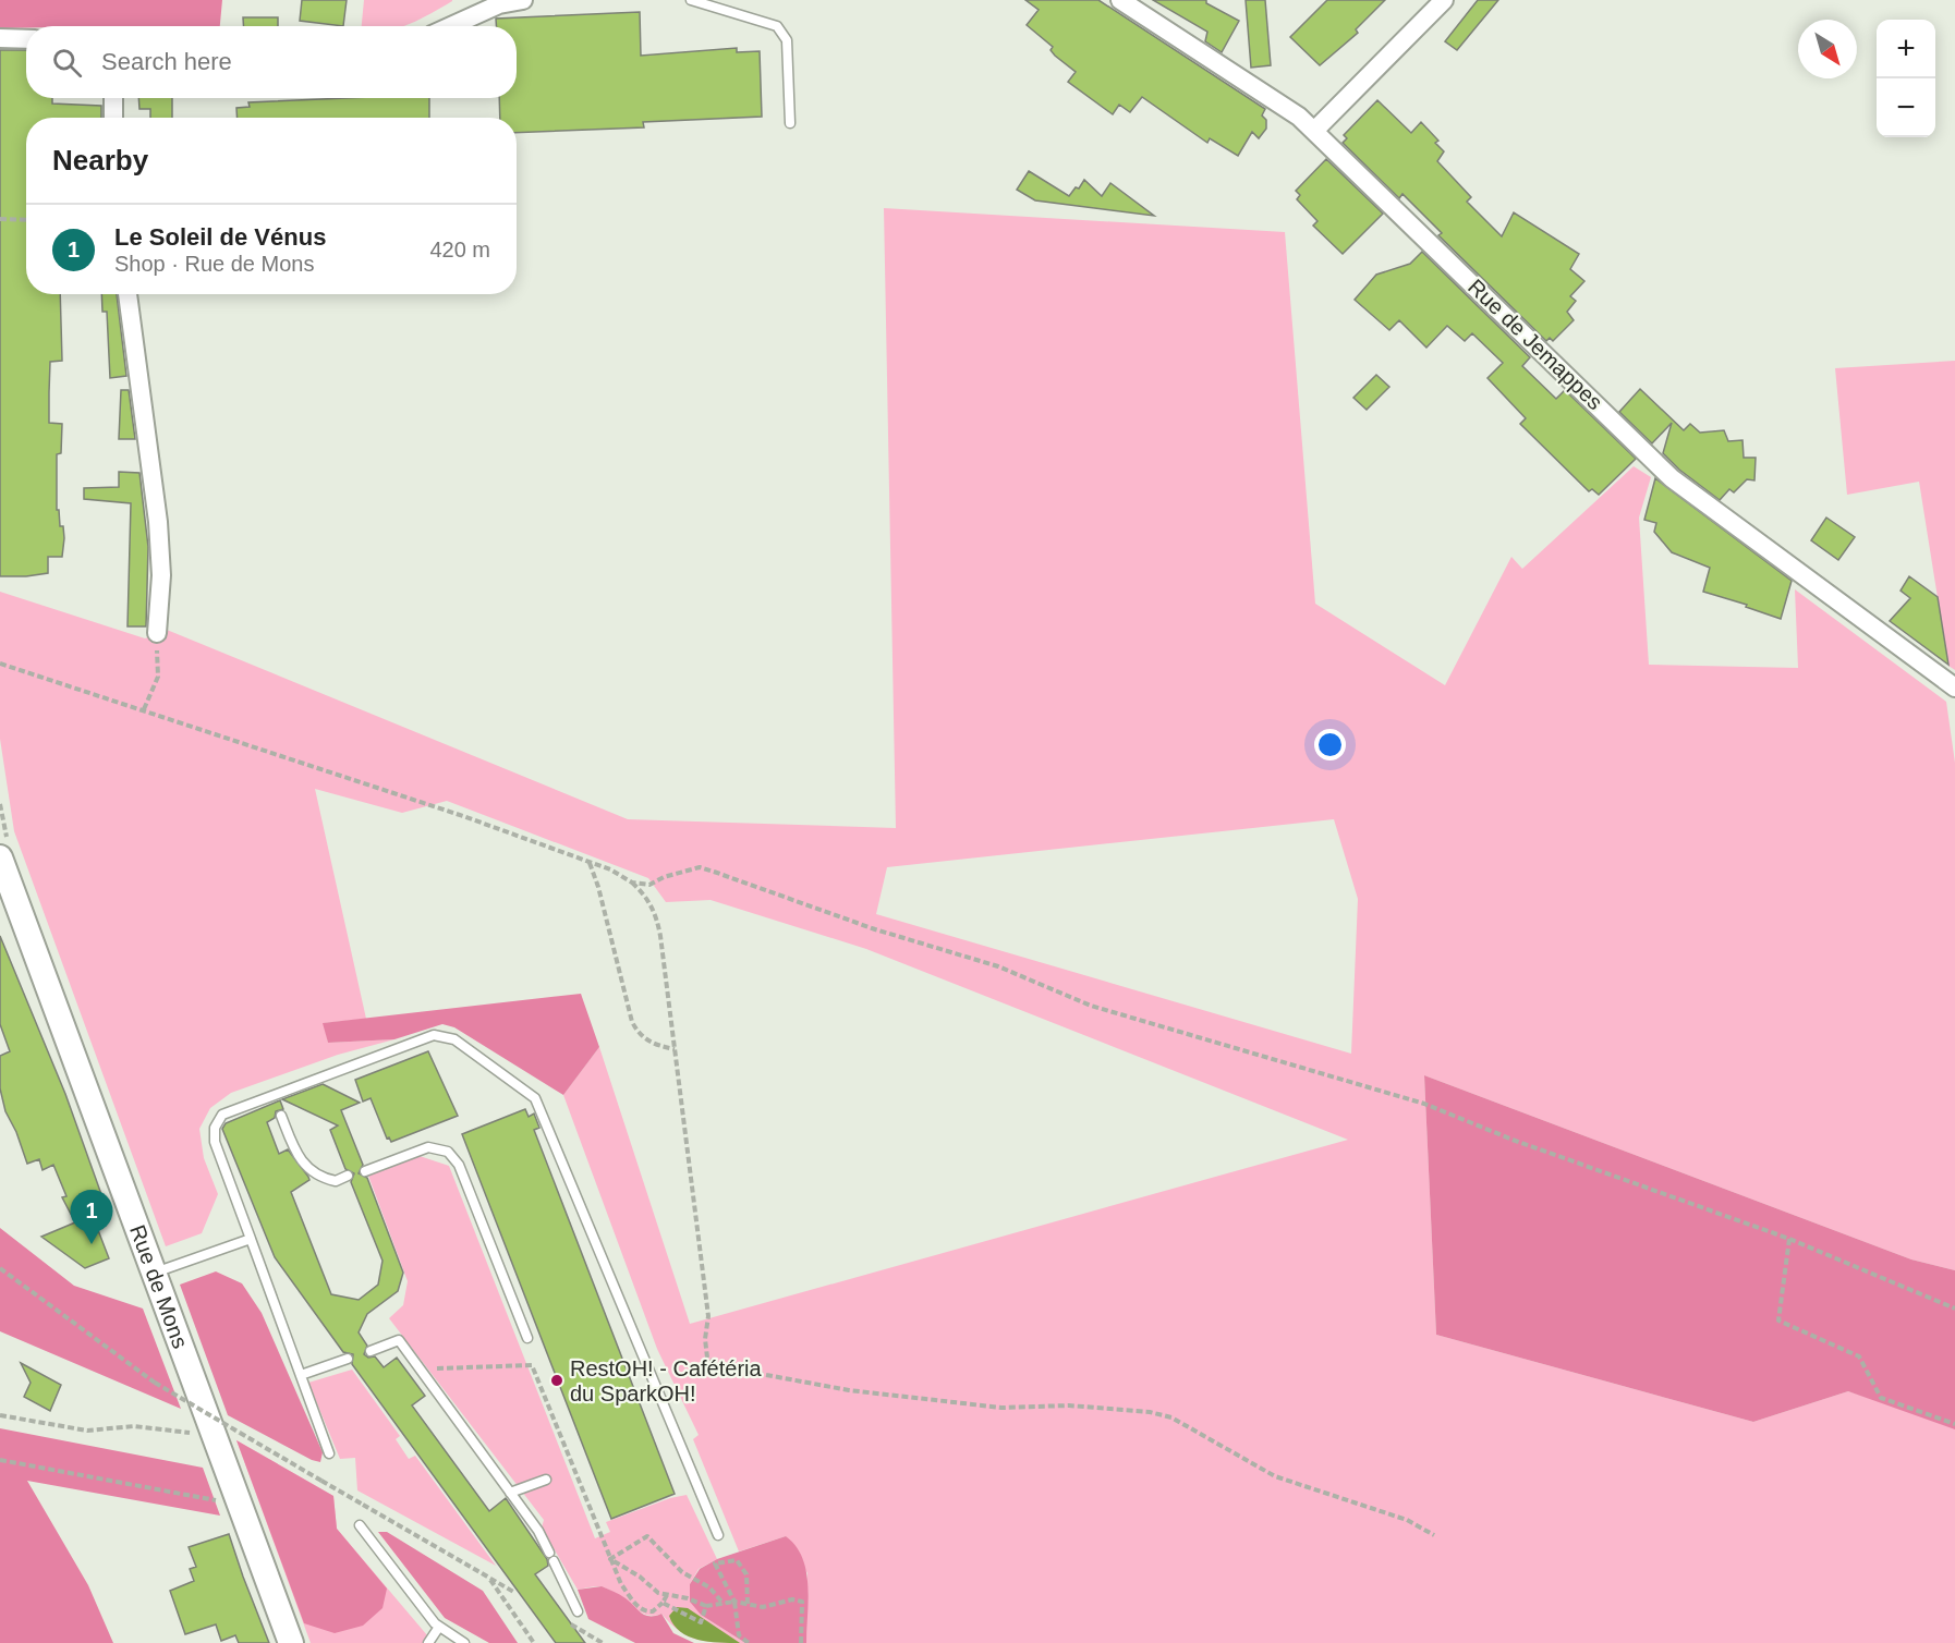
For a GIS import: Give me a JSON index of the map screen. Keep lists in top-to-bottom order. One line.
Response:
{"streets":{"main road":["Rue de Mons"],"street":["Rue de Jemappes"]},"places":["RestOH! - Cafétéria du SparkOH!"],"north":"bottom right","page":{"map_buttons":["+","−"],"search":"Search here","heading":"Nearby","list":[{"mark":"1","name":"Le Soleil de Vénus","note":"Shop · Rue de Mons","value":"420 m"}],"pins":"1"}}
